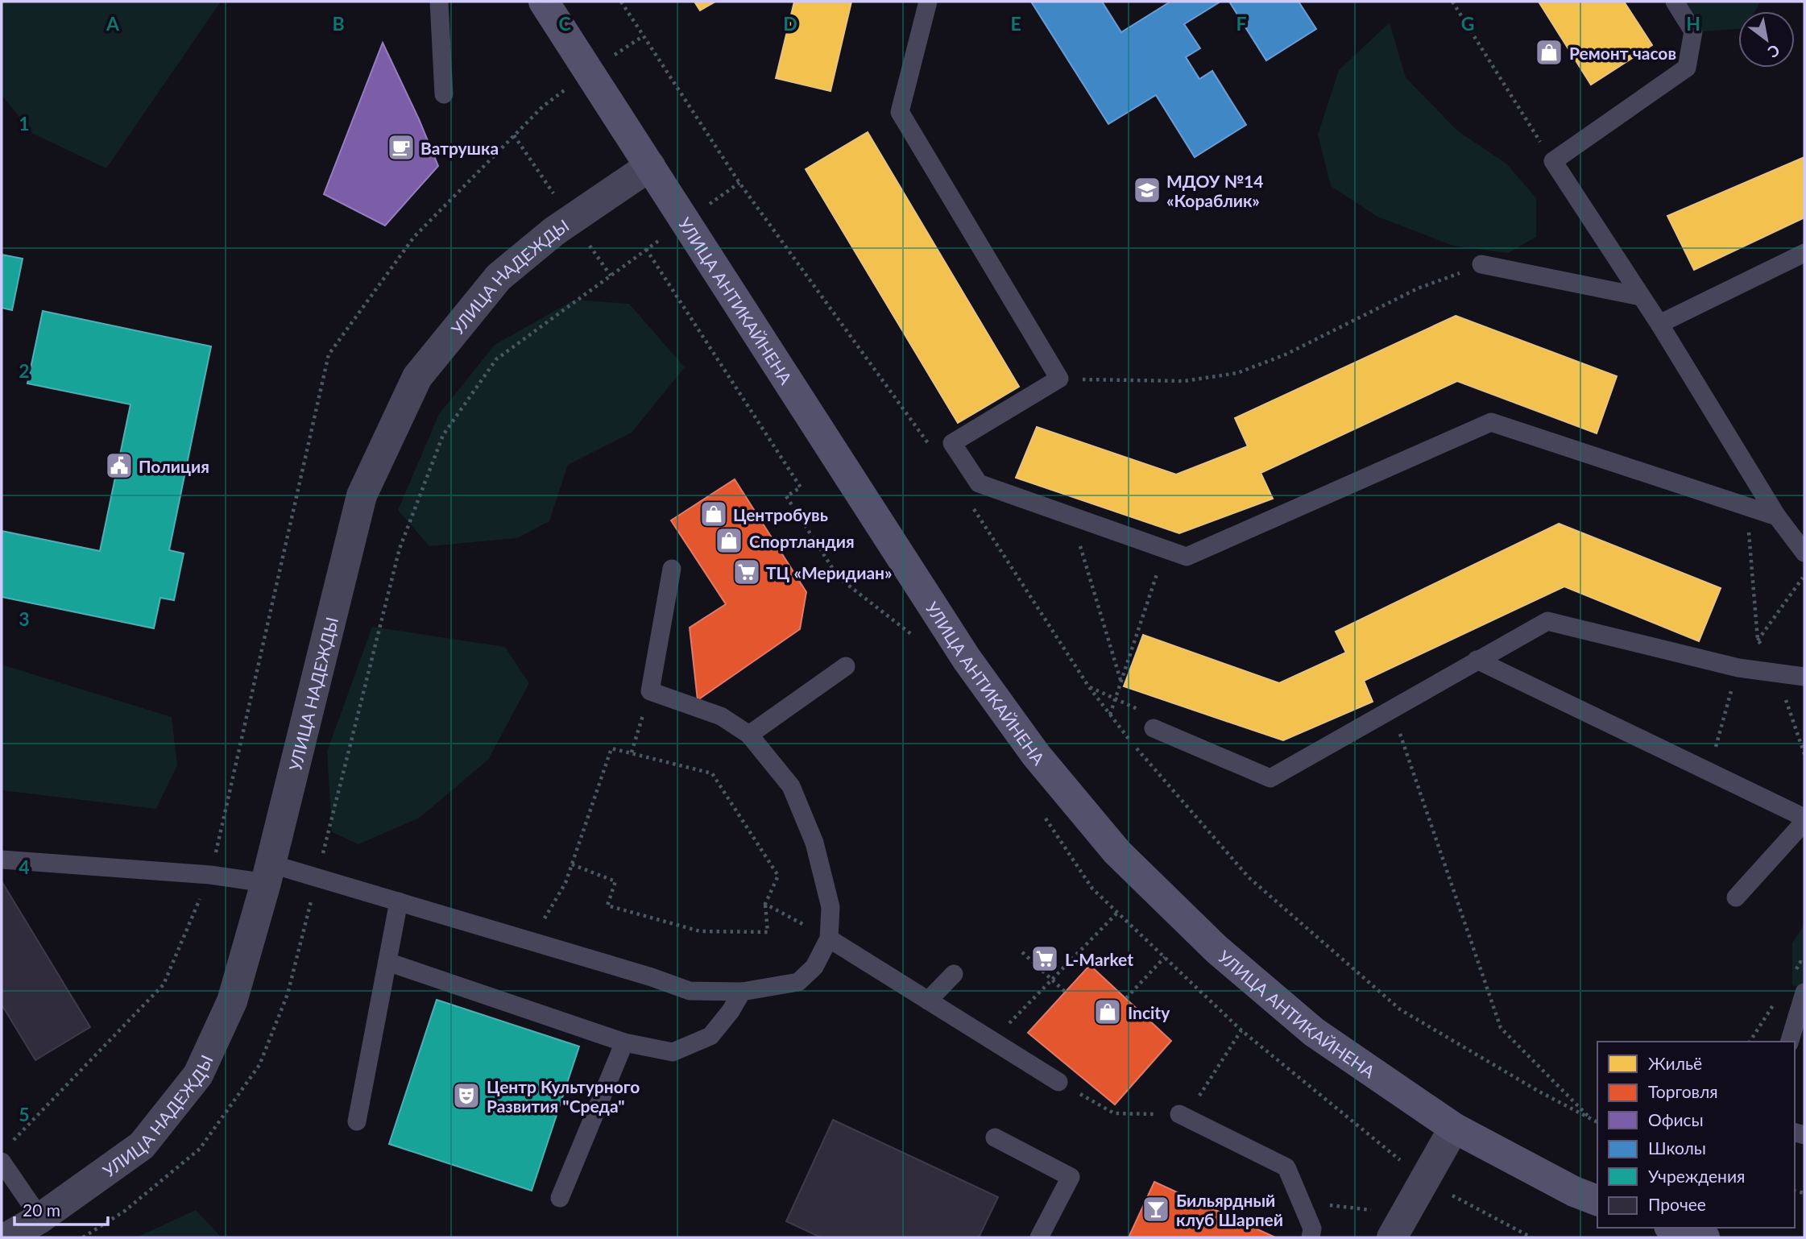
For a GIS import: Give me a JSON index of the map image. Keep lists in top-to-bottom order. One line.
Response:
{"streets":{"main road":["УЛИЦА АНТИКАЙНЕНА"],"street":["УЛИЦА НАДЕЖДЫ"]},"crossings":[["УЛИЦА НАДЕЖДЫ","УЛИЦА АНТИКАЙНЕНА"]],"places":{"shop":["Ремонт часов","Центробувь","Спортландия","Incity"],"cafe":["Ватрушка"],"school or university":["МДОУ №14 «Кораблик»"],"public building":["Полиция"],"supermarket":["ТЦ «Меридиан»","L-Market"],"theatre":["Центр Культурного Развития \"Среда\""],"bar":["Бильярдный клуб Шарпей"]},"legend":["Жильё","Торговля","Офисы","Школы","Учреждения","Прочее"],"scale_bar":"20 m","north":"bottom right","grid":{"columns":["A","B","C","D","E","F","G","H"],"rows":["1","2","3","4","5"]}}
